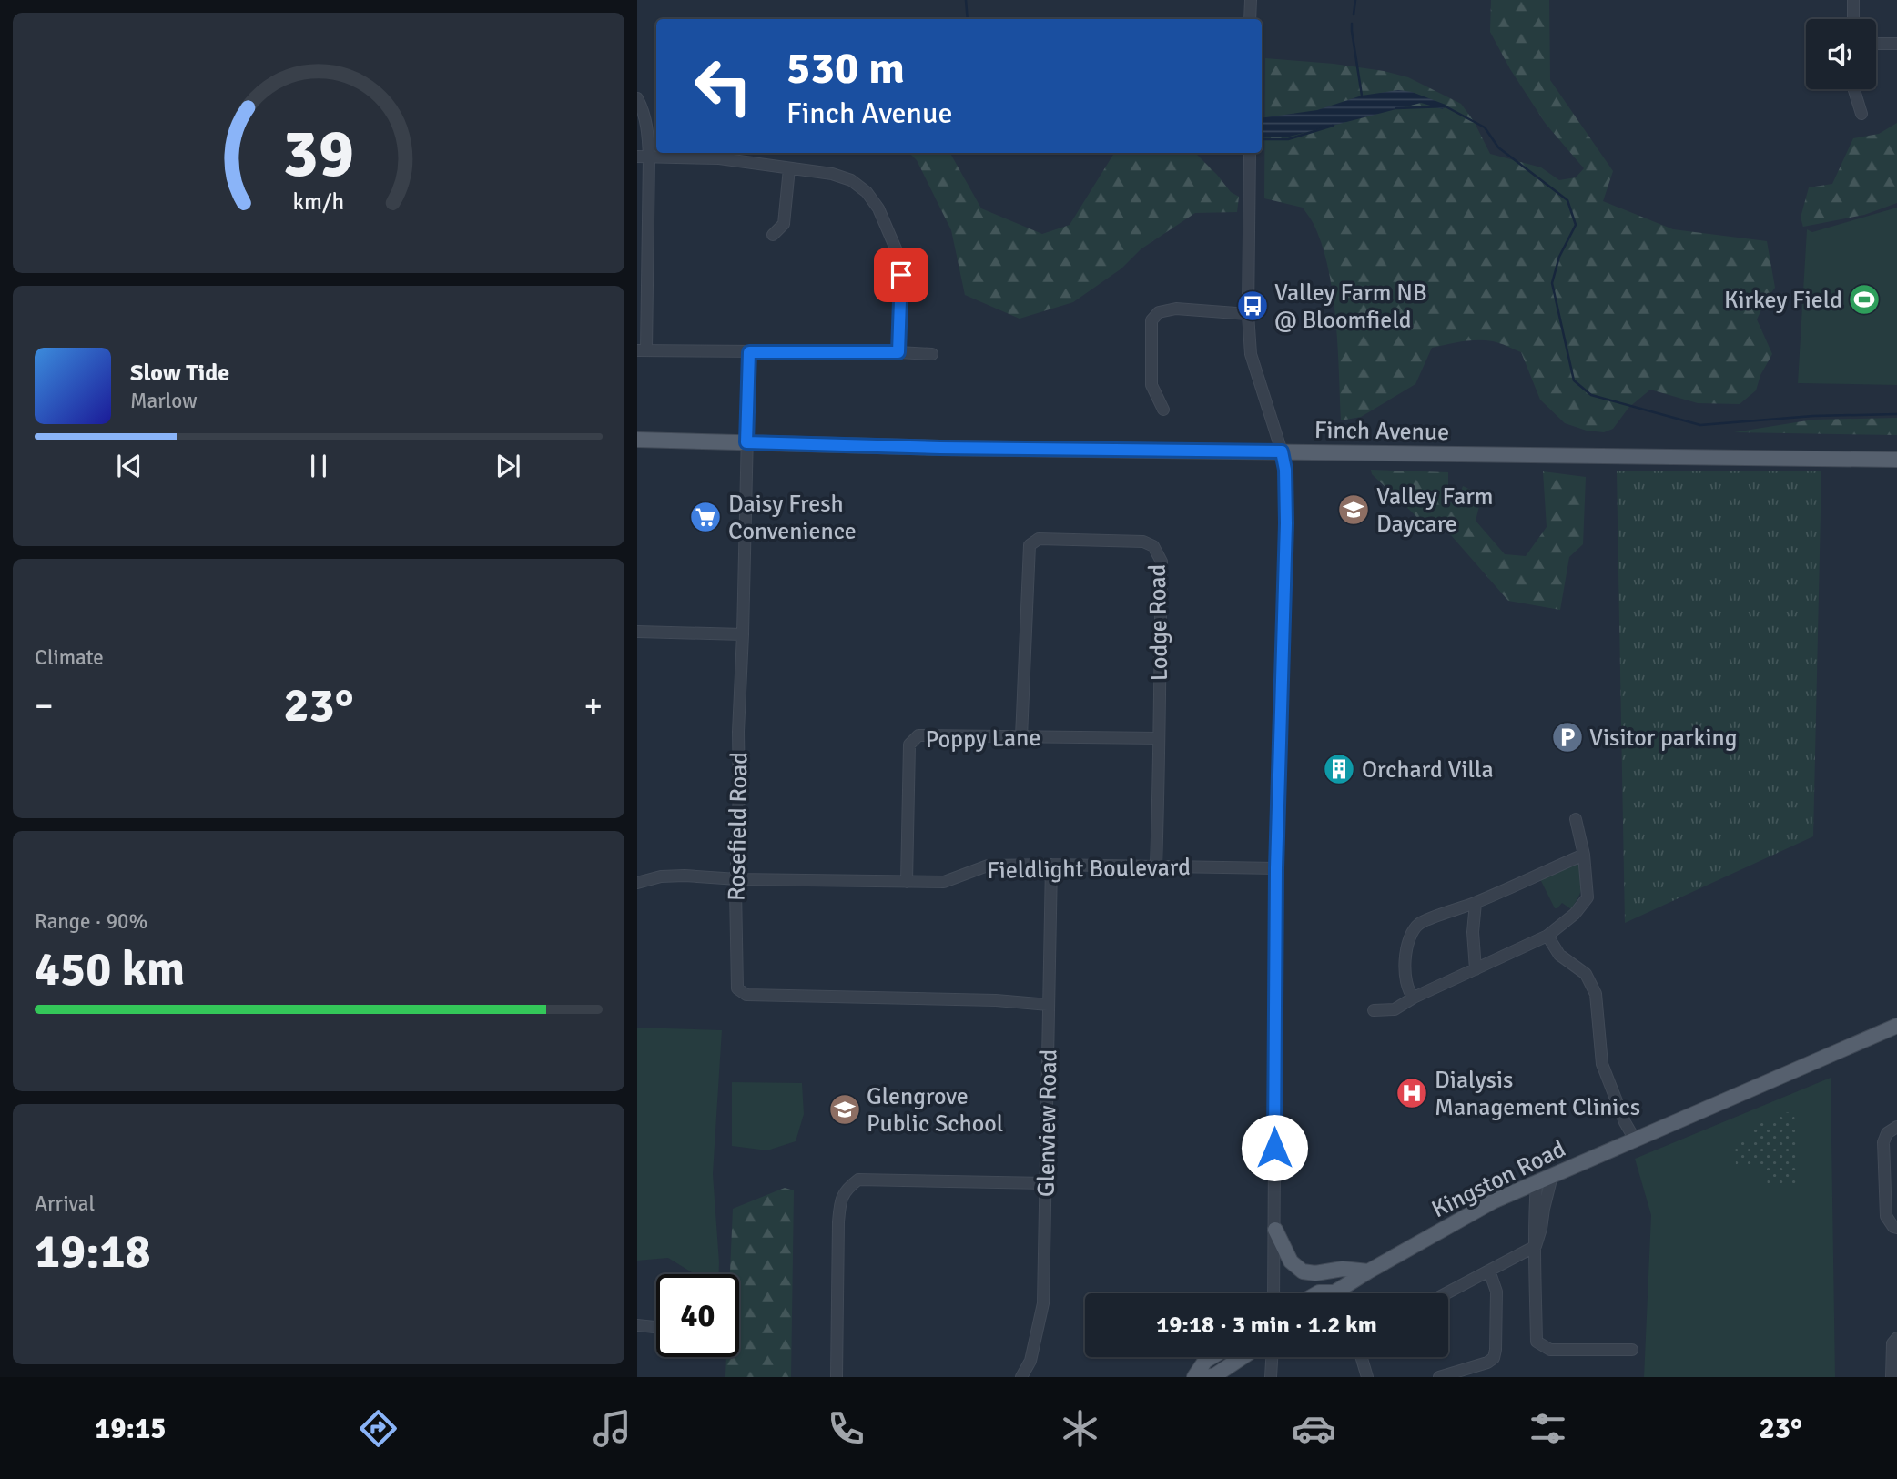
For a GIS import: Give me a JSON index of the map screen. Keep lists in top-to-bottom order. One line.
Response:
{"streets":{"main road":["Finch Avenue","Kingston Road"],"street":["Lodge Road","Poppy Lane","Rosefield Road","Fieldlight Boulevard","Glenview Road"]},"crossings":[["Finch Avenue","Rosefield Road"],["Lodge Road","Poppy Lane"],["Lodge Road","Fieldlight Boulevard"],["Poppy Lane","Fieldlight Boulevard"],["Rosefield Road","Fieldlight Boulevard"],["Rosefield Road","Glenview Road"],["Fieldlight Boulevard","Glenview Road"]],"places":{"sports":["Kirkey Field"],"bus stop":["Valley Farm NB @ Bloomfield"],"school or university":["Valley Farm Daycare","Glengrove Public School"],"supermarket":["Daisy Fresh Convenience"],"parking":["Visitor parking"],"building":["Orchard Villa"],"hospital":["Dialysis Management Clinics"]},"page":{"turn":["530 m","Finch Avenue"],"song":["Slow Tide","Marlow"],"tile":["Climate",["Range · 90%","450 km"],["Arrival","19:18"]],"heat":["−","23°","+"],"limit":"40","trip":"19:18 · 3 min · 1.2 km","tabs":["19:15","23°"],"gauge":["39","km/h"]}}
